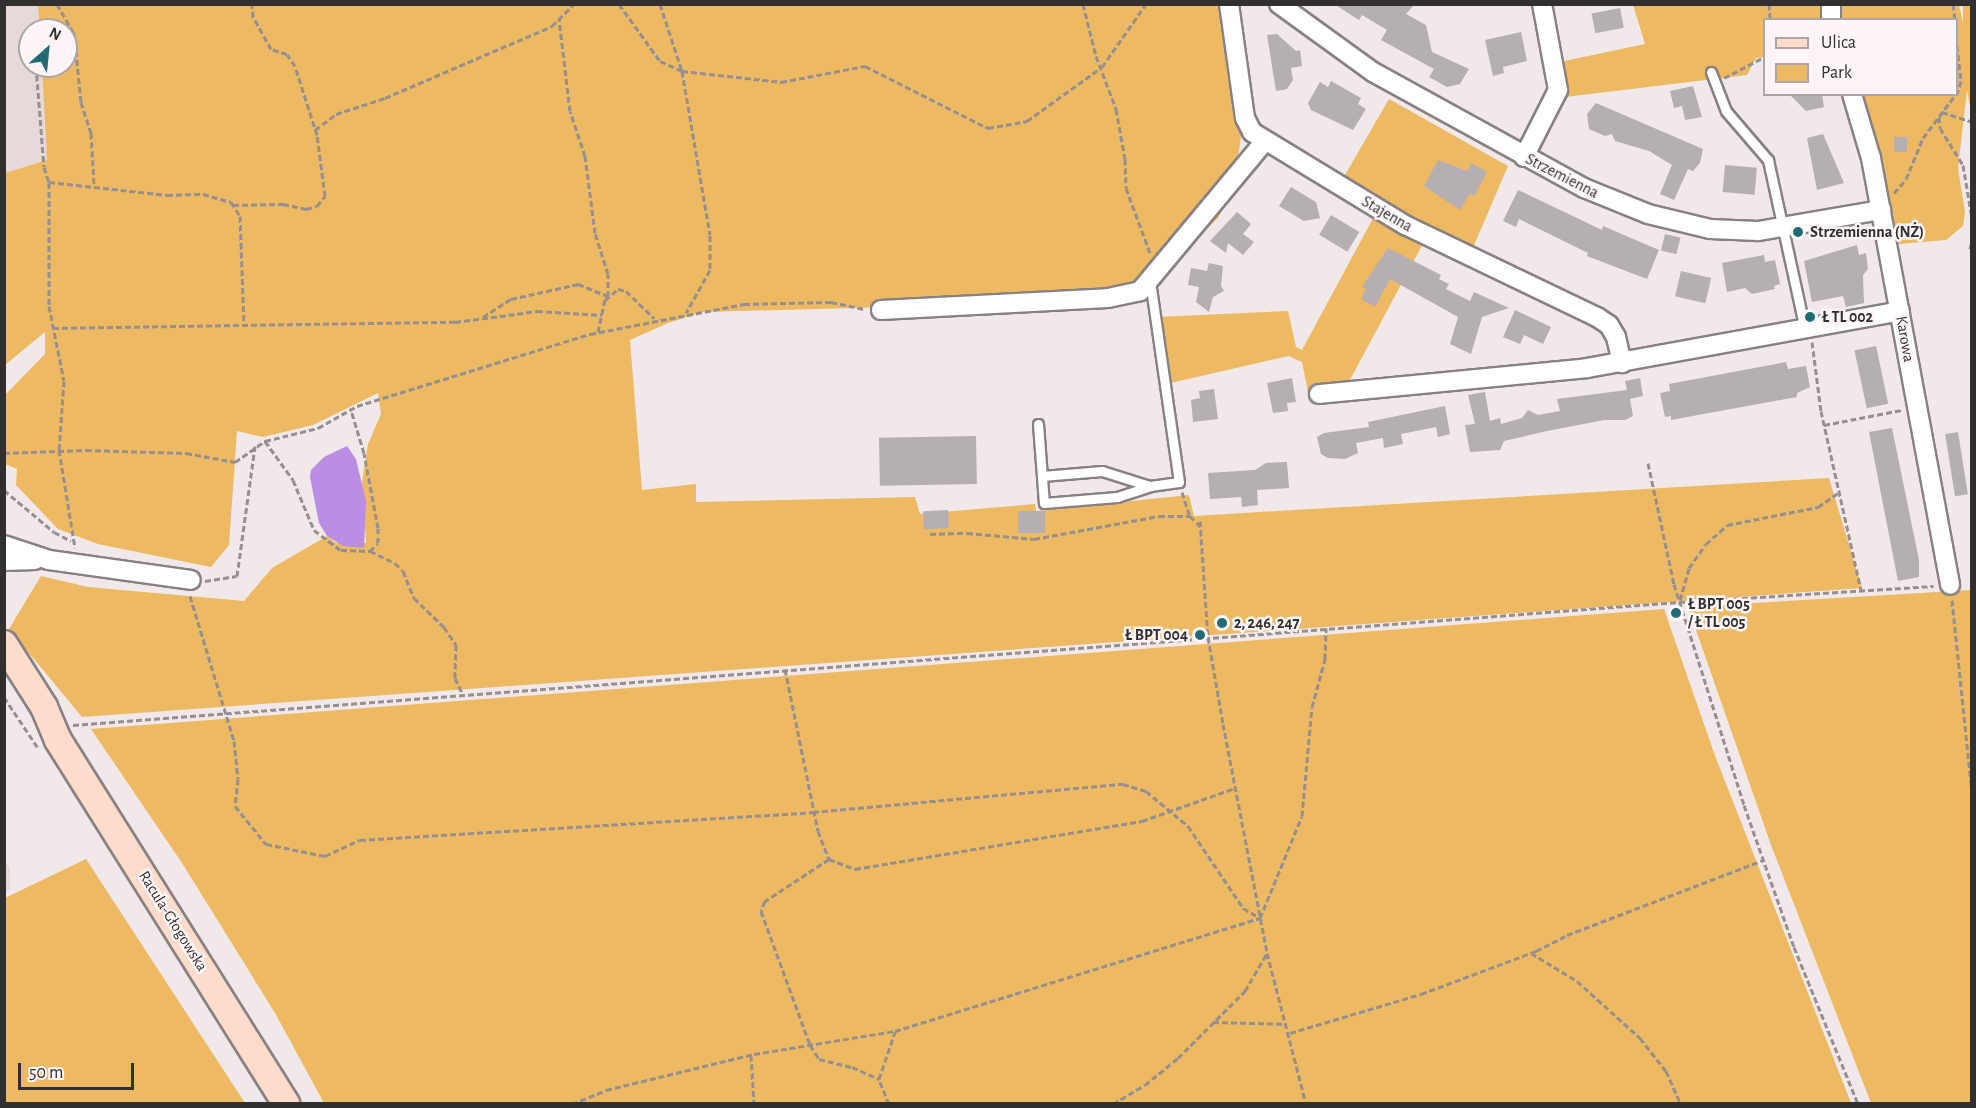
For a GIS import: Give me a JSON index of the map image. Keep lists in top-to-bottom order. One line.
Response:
{"streets":{"main road":["Racula-Głogowska"],"street":["Strzemienna","Stajenna","Karowa"]},"crossings":[["Strzemienna","Karowa"]],"places":["Strzemienna (NŻ)","Ł TL 002","Ł BPT 005 / Ł TL 005","2, 246, 247","Ł BPT 004"],"legend":["Ulica","Park"],"scale_bar":"50 m","north":"top right"}
